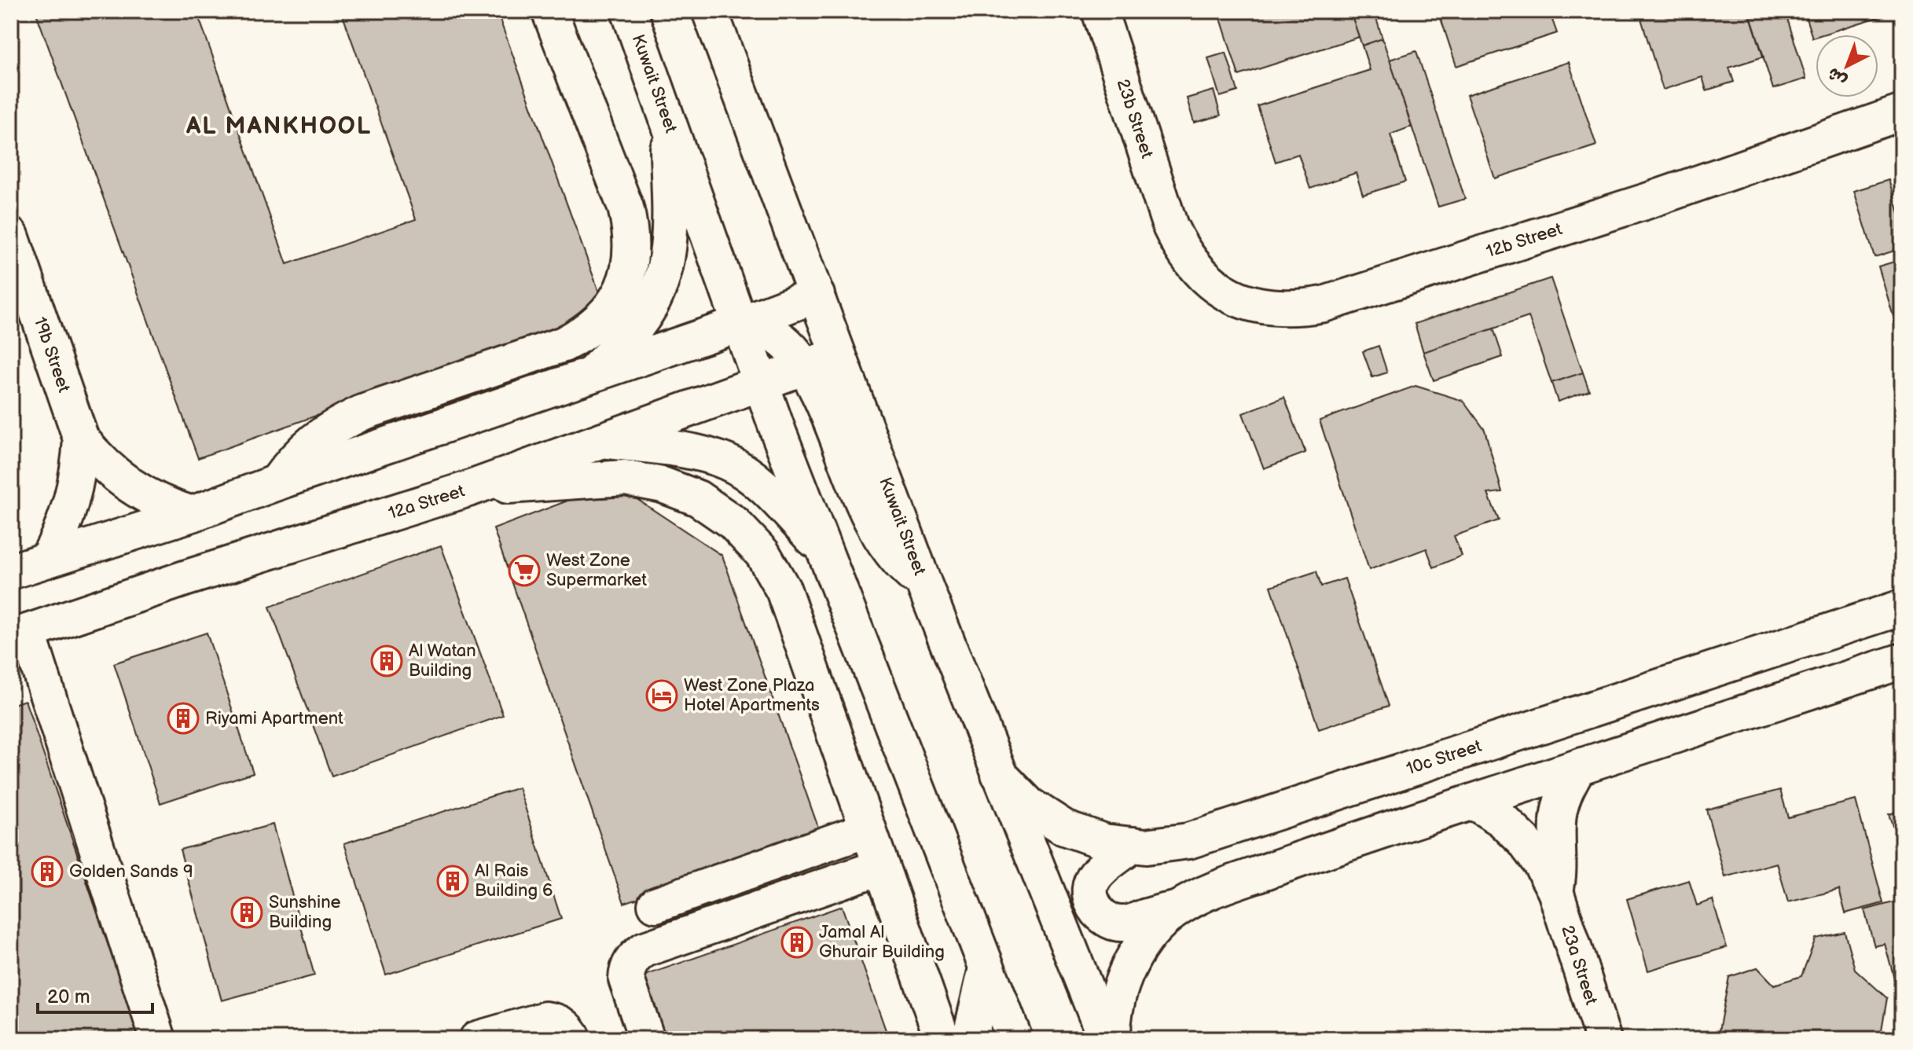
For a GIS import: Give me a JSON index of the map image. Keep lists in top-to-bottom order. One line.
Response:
{"streets":{"street":["Kuwait Street","23b Street","12b Street","19b Street","12a Street","10c Street","23a Street"]},"crossings":[["Kuwait Street","12a Street"],["Kuwait Street","10c Street"],["23b Street","12b Street"]],"districts":["AL MANKHOOL"],"places":{"supermarket":["West Zone Supermarket"],"building":["Al Watan Building","Riyami Apartment","Golden Sands 9","Al Rais Building 6","Sunshine Building","Jamal Al Ghurair Building"],"hotel":["West Zone Plaza Hotel Apartments"]},"scale_bar":"20 m","north":"bottom left"}
